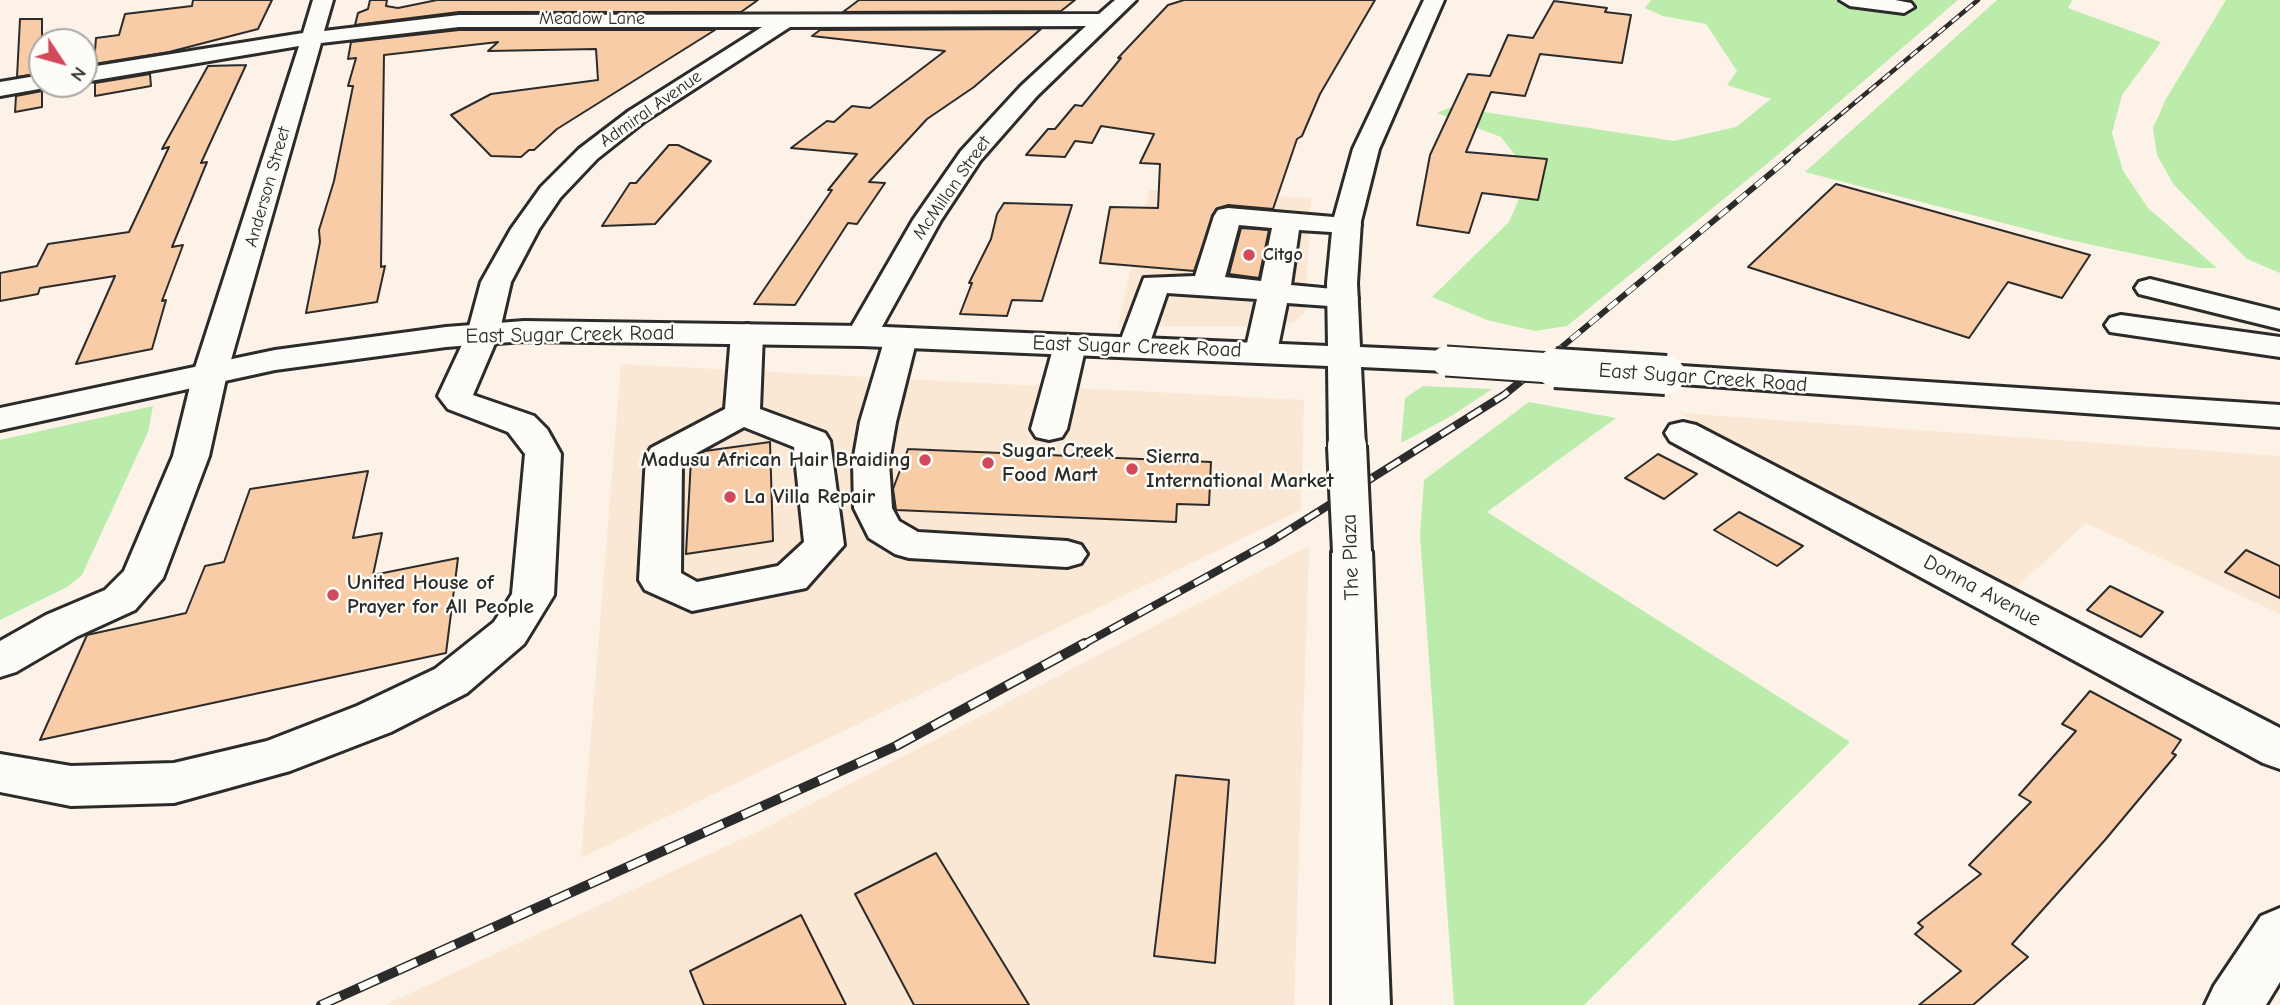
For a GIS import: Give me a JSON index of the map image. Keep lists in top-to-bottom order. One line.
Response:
{"streets":{"street":["Meadow Lane","Admiral Avenue","Anderson Street","McMillan Street","East Sugar Creek Road","The Plaza","Donna Avenue"]},"crossings":[["Meadow Lane","Admiral Avenue"],["Meadow Lane","Anderson Street"],["Meadow Lane","McMillan Street"],["Admiral Avenue","East Sugar Creek Road"],["Anderson Street","East Sugar Creek Road"],["McMillan Street","East Sugar Creek Road"],["East Sugar Creek Road","The Plaza"]],"places":["Citgo","Madusu African Hair Braiding","Sugar Creek Food Mart","Sierra International Market","La Villa Repair","United House of Prayer for All People"],"north":"bottom right"}
